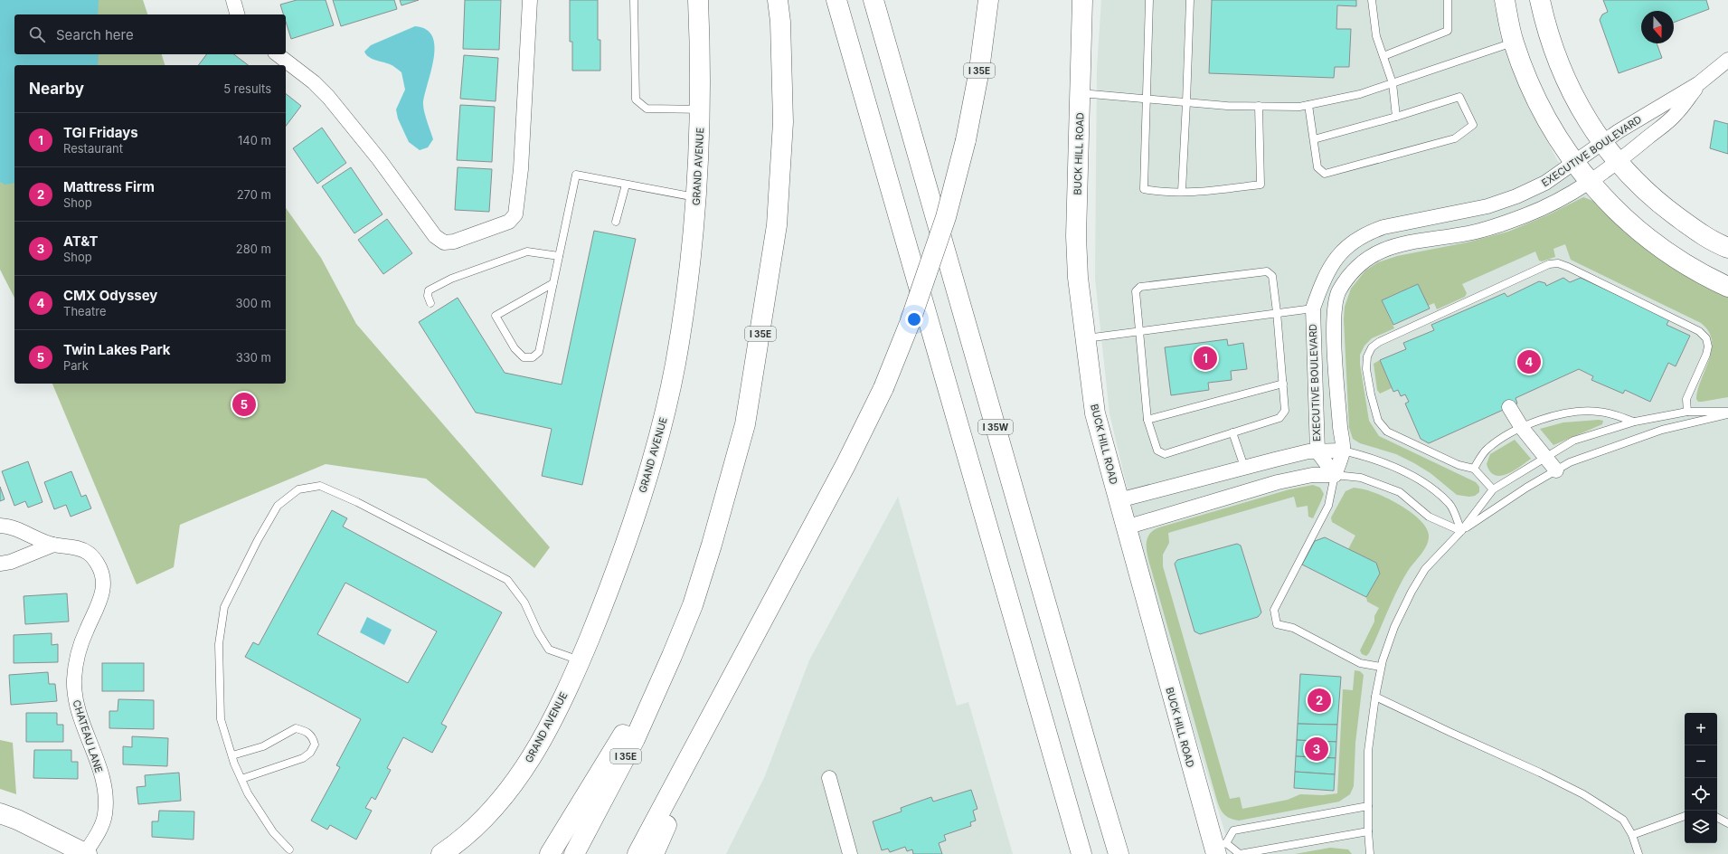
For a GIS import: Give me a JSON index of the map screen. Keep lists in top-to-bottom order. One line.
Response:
{"streets":{"main road":["I 35E","BUCK HILL ROAD","GRAND AVENUE","I 35W"],"street":["EXECUTIVE BOULEVARD","CHATEAU LANE"]},"north":"bottom","page":{"search":"Search here","heading":["Nearby","5 results"],"list":[{"mark":"1","name":"TGI Fridays","note":"Restaurant","value":"140 m"},{"mark":"2","name":"Mattress Firm","note":"Shop","value":"270 m"},{"mark":"3","name":"AT&T","note":"Shop","value":"280 m"},{"mark":"4","name":"CMX Odyssey","note":"Theatre","value":"300 m"},{"mark":"5","name":"Twin Lakes Park","note":"Park","value":"330 m"}],"pins":["1","4","5","2","3"],"map_buttons":["+","−"]}}
